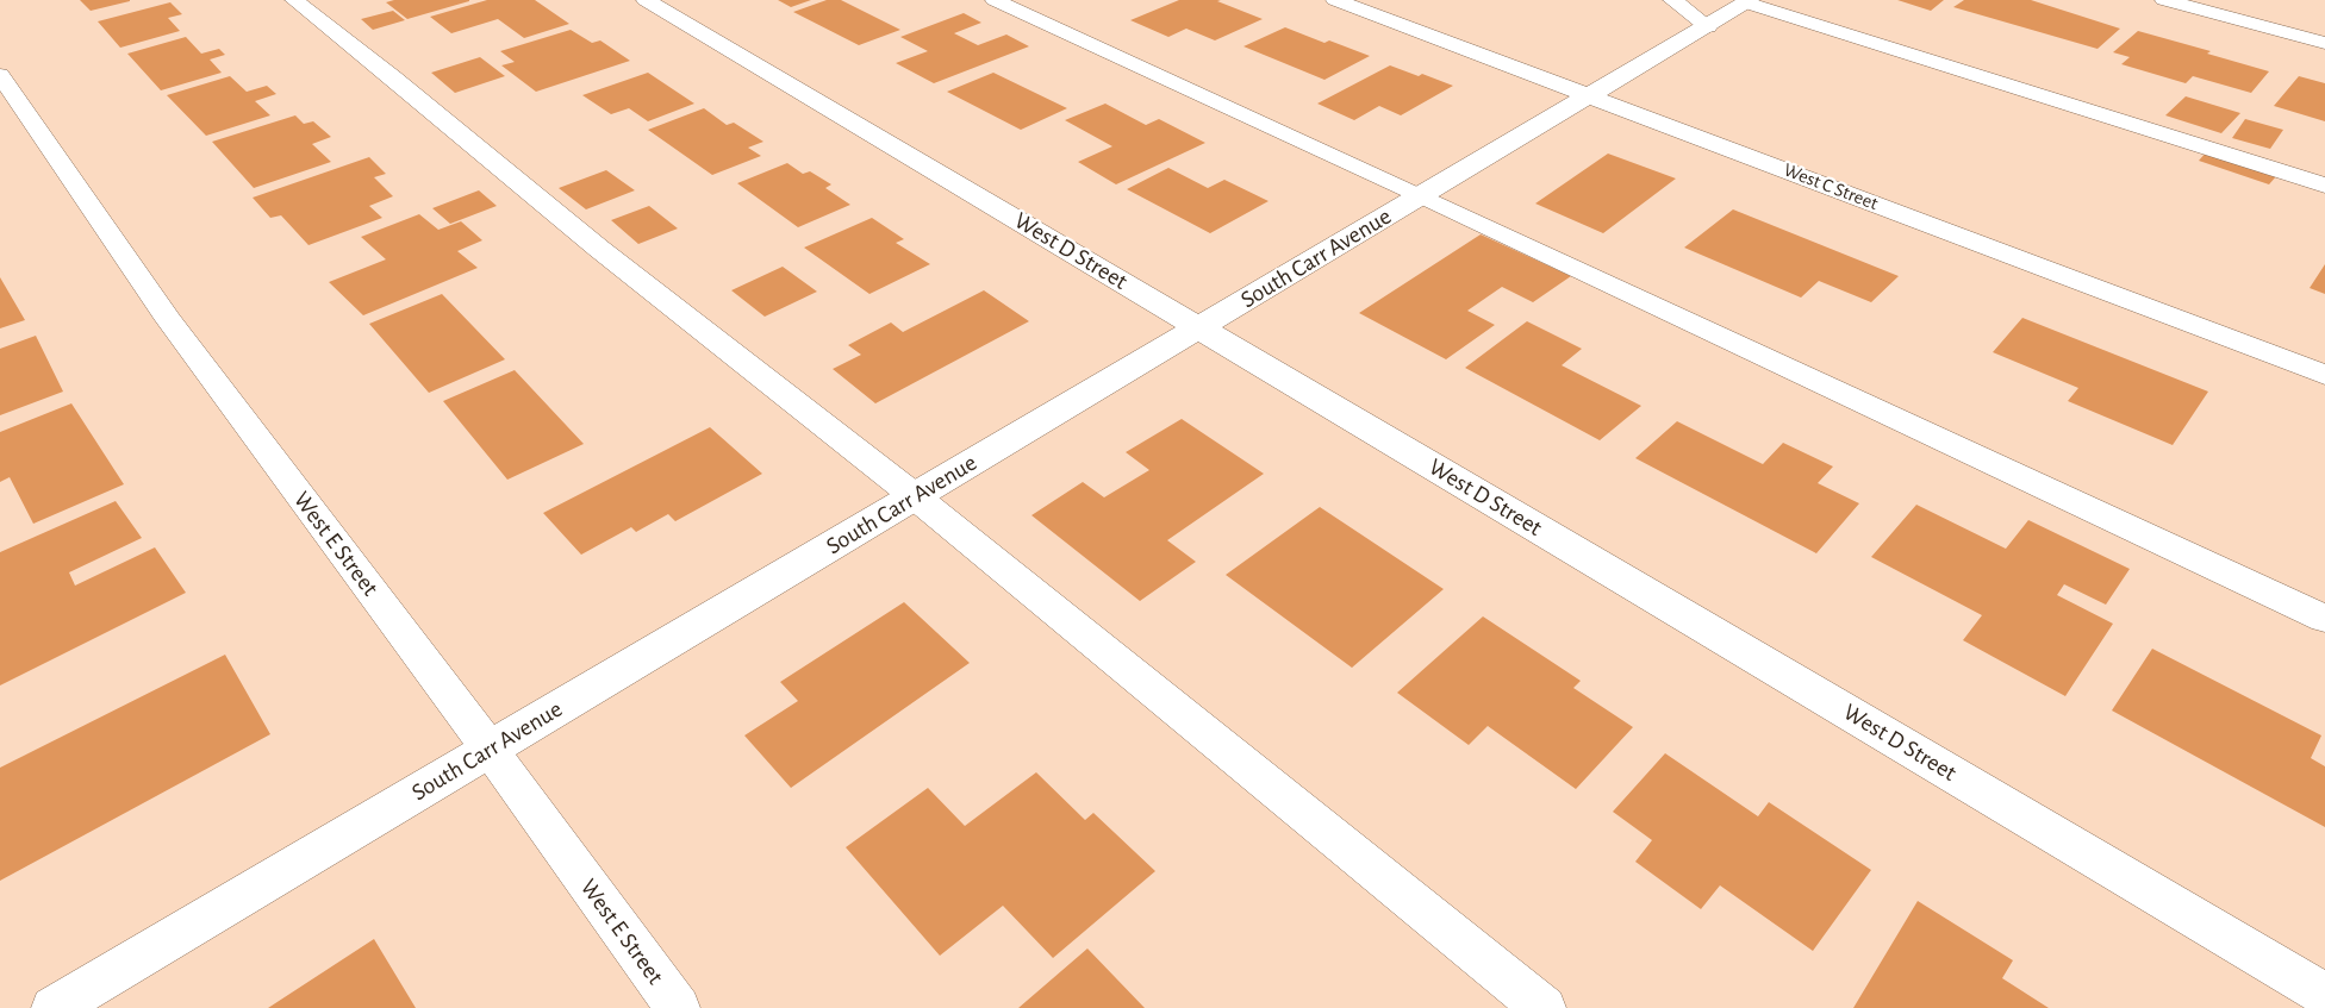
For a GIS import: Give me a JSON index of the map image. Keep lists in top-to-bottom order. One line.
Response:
{"streets":{"street":["West C Street","West D Street","South Carr Avenue","West E Street"]},"crossings":[["West C Street","South Carr Avenue"],["West D Street","South Carr Avenue"],["South Carr Avenue","West E Street"]]}
